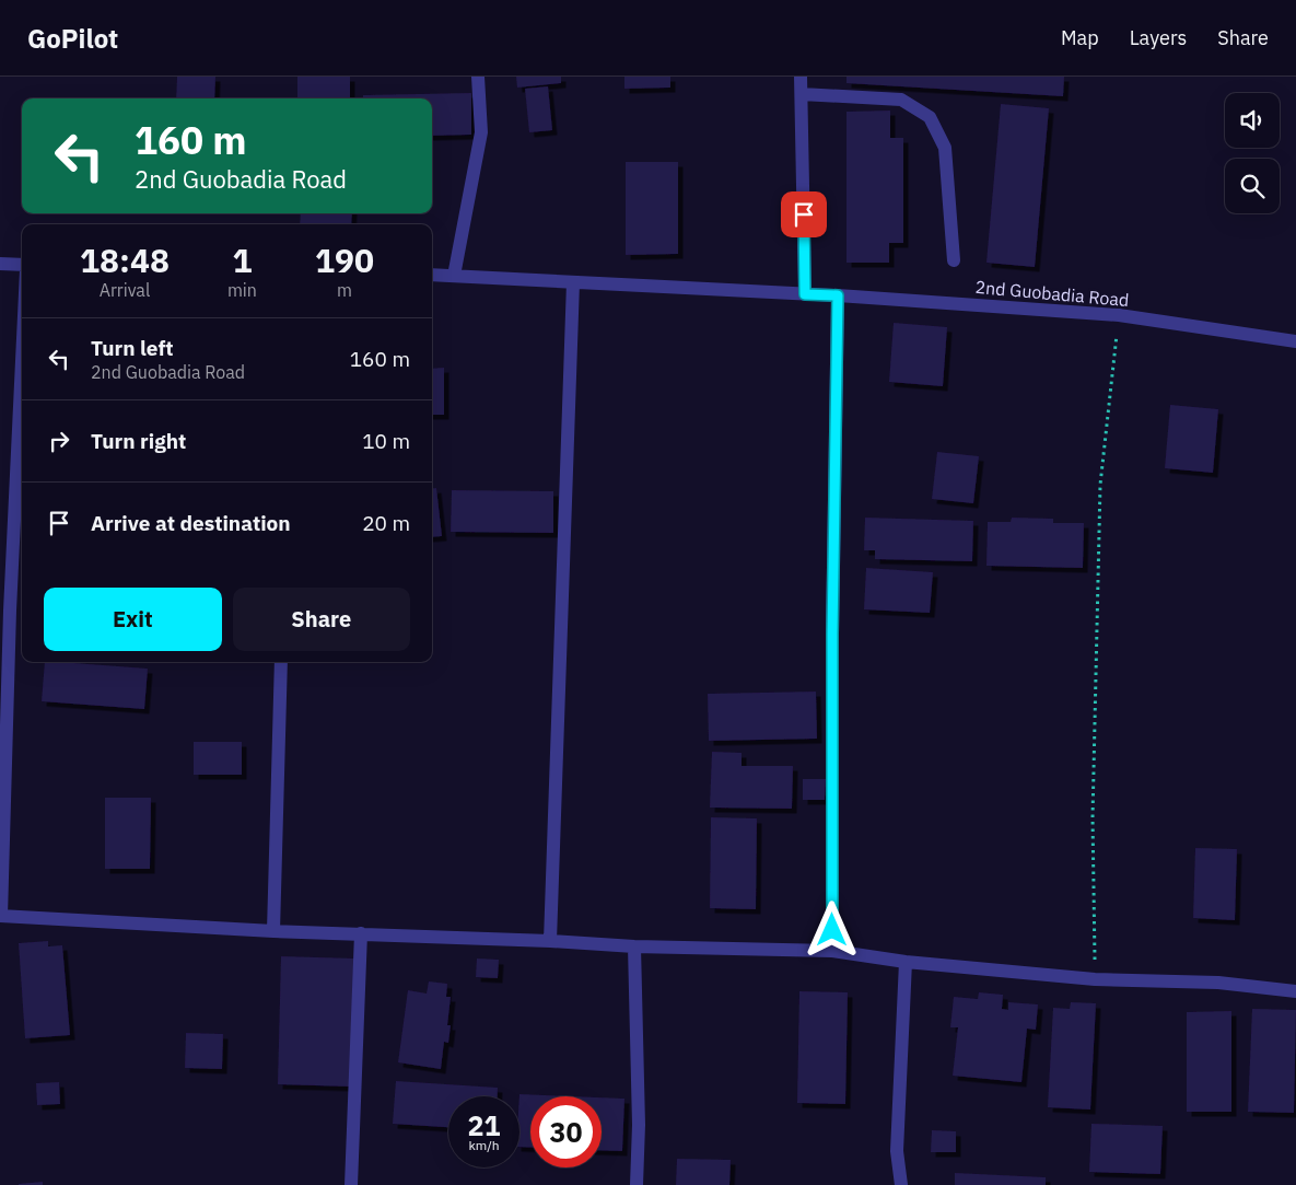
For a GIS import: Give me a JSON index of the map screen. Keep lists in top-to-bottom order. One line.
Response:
{"streets":{"street":["2nd Guobadia Road"]},"page":{"header":"GoPilot","nav":["Map","Layers","Share"],"turn":["160 m","2nd Guobadia Road"],"eta":["18:48","Arrival","1","min","190","m"],"list":[{"name":"Turn left","note":"2nd Guobadia Road","value":"160 m"},{"name":"Turn right","value":"10 m"},{"name":"Arrive at destination","value":"20 m"}],"buttons":["Exit","Share"],"speed":"21 km/h","limit":"30"}}
